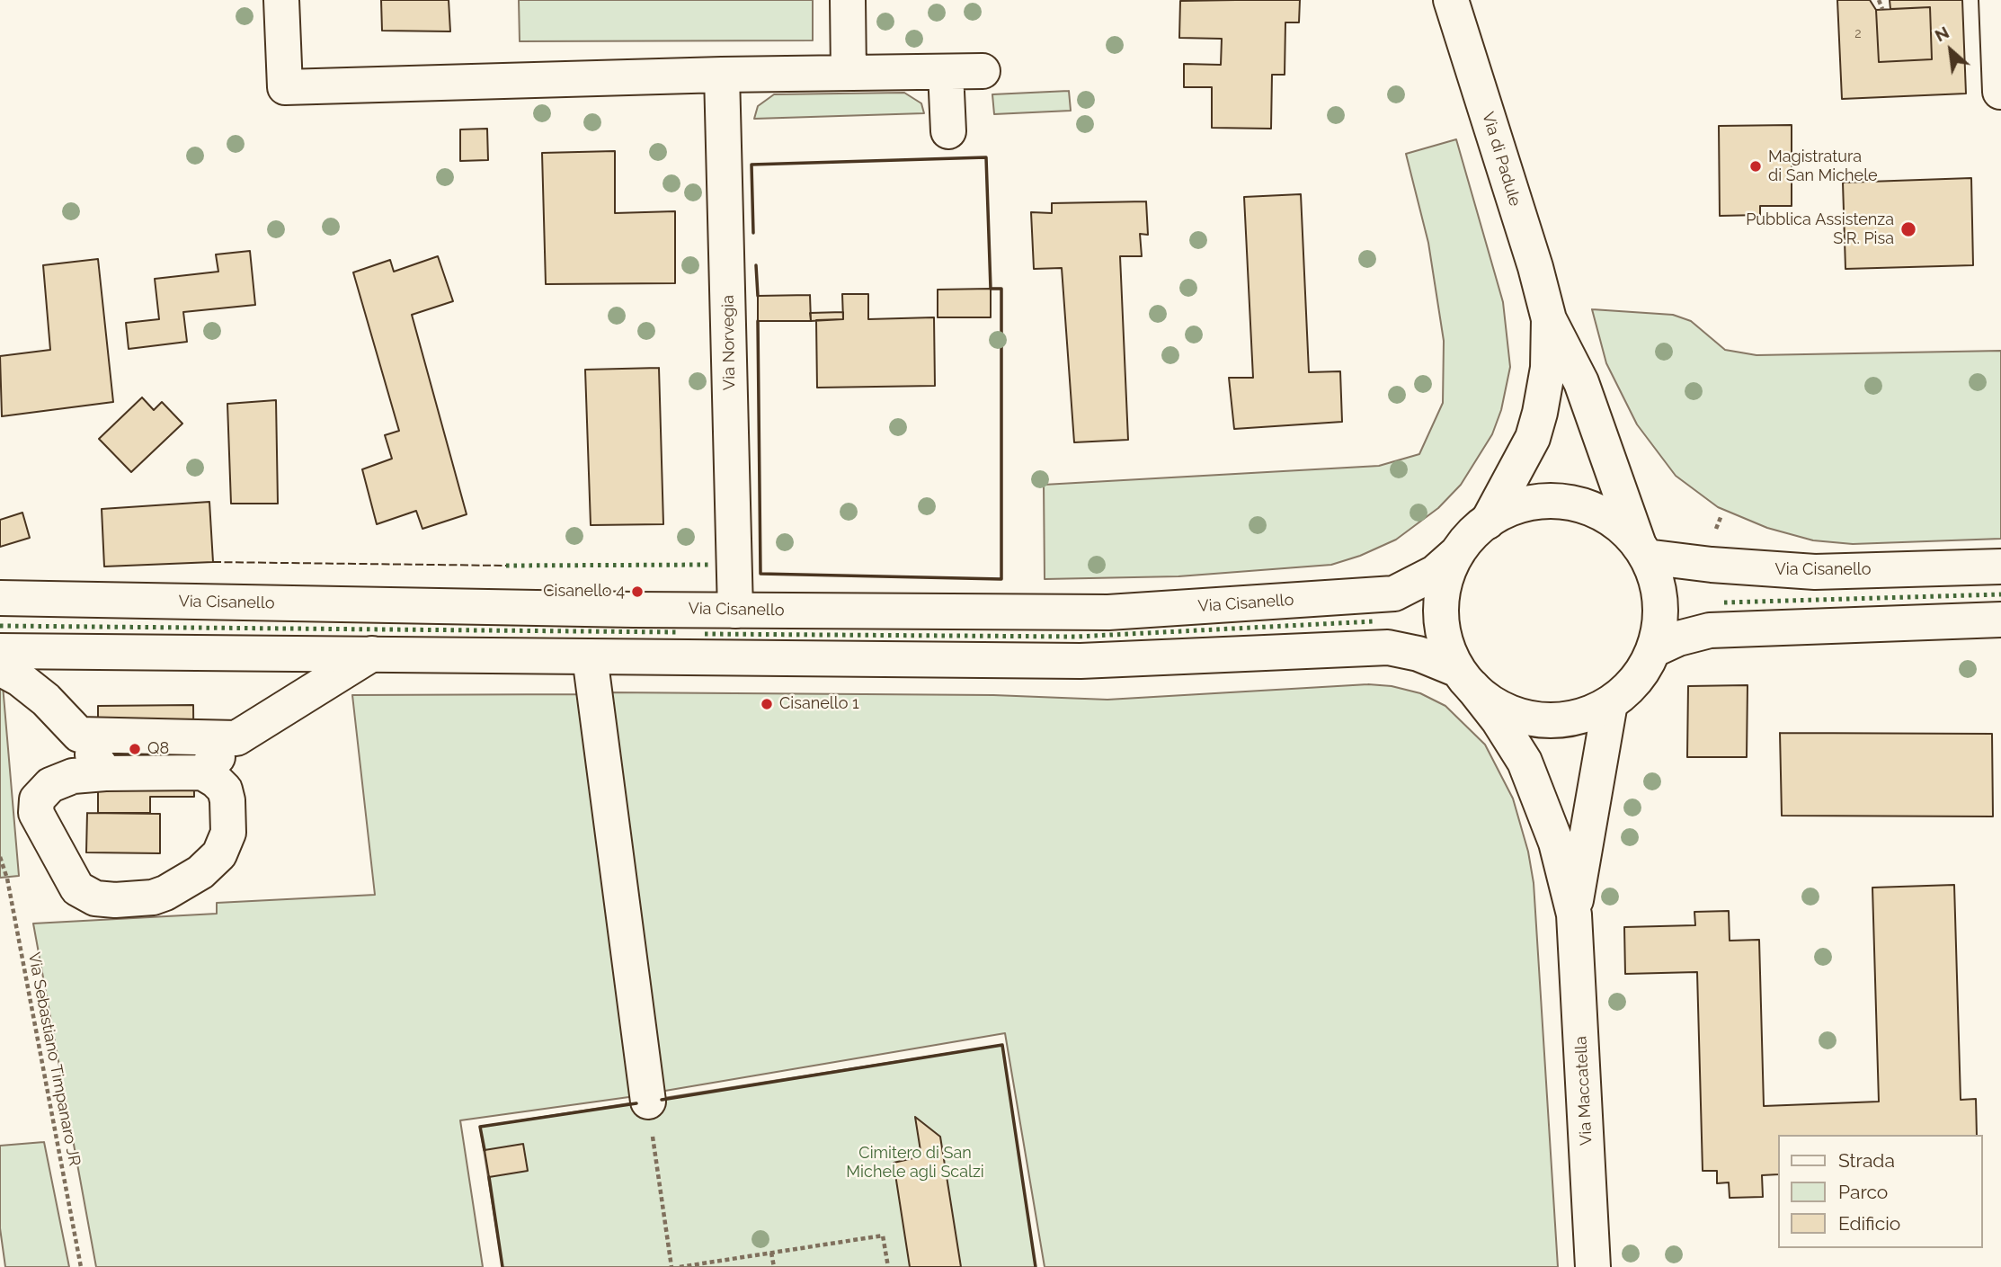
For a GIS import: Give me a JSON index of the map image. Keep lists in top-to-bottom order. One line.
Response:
{"streets":{"main road":["Via di Padule","Via Norvegia","Via Cisanello","Via Maccatella"],"path":["Via Sebastiano Timpanaro JR"]},"crossings":[["Via di Padule","Via Cisanello"],["Via di Padule","Via Maccatella"],["Via Norvegia","Via Cisanello"],["Via Cisanello","Via Maccatella"]],"parks":["Cimitero di San Michele agli Scalzi"],"places":["Magistratura di San Michele","Pubblica Assistenza S.R. Pisa","Cisanello 4","Cisanello 1","Q8"],"house_numbers":["2"],"legend":["Strada","Parco","Edificio"],"north":"top left"}
